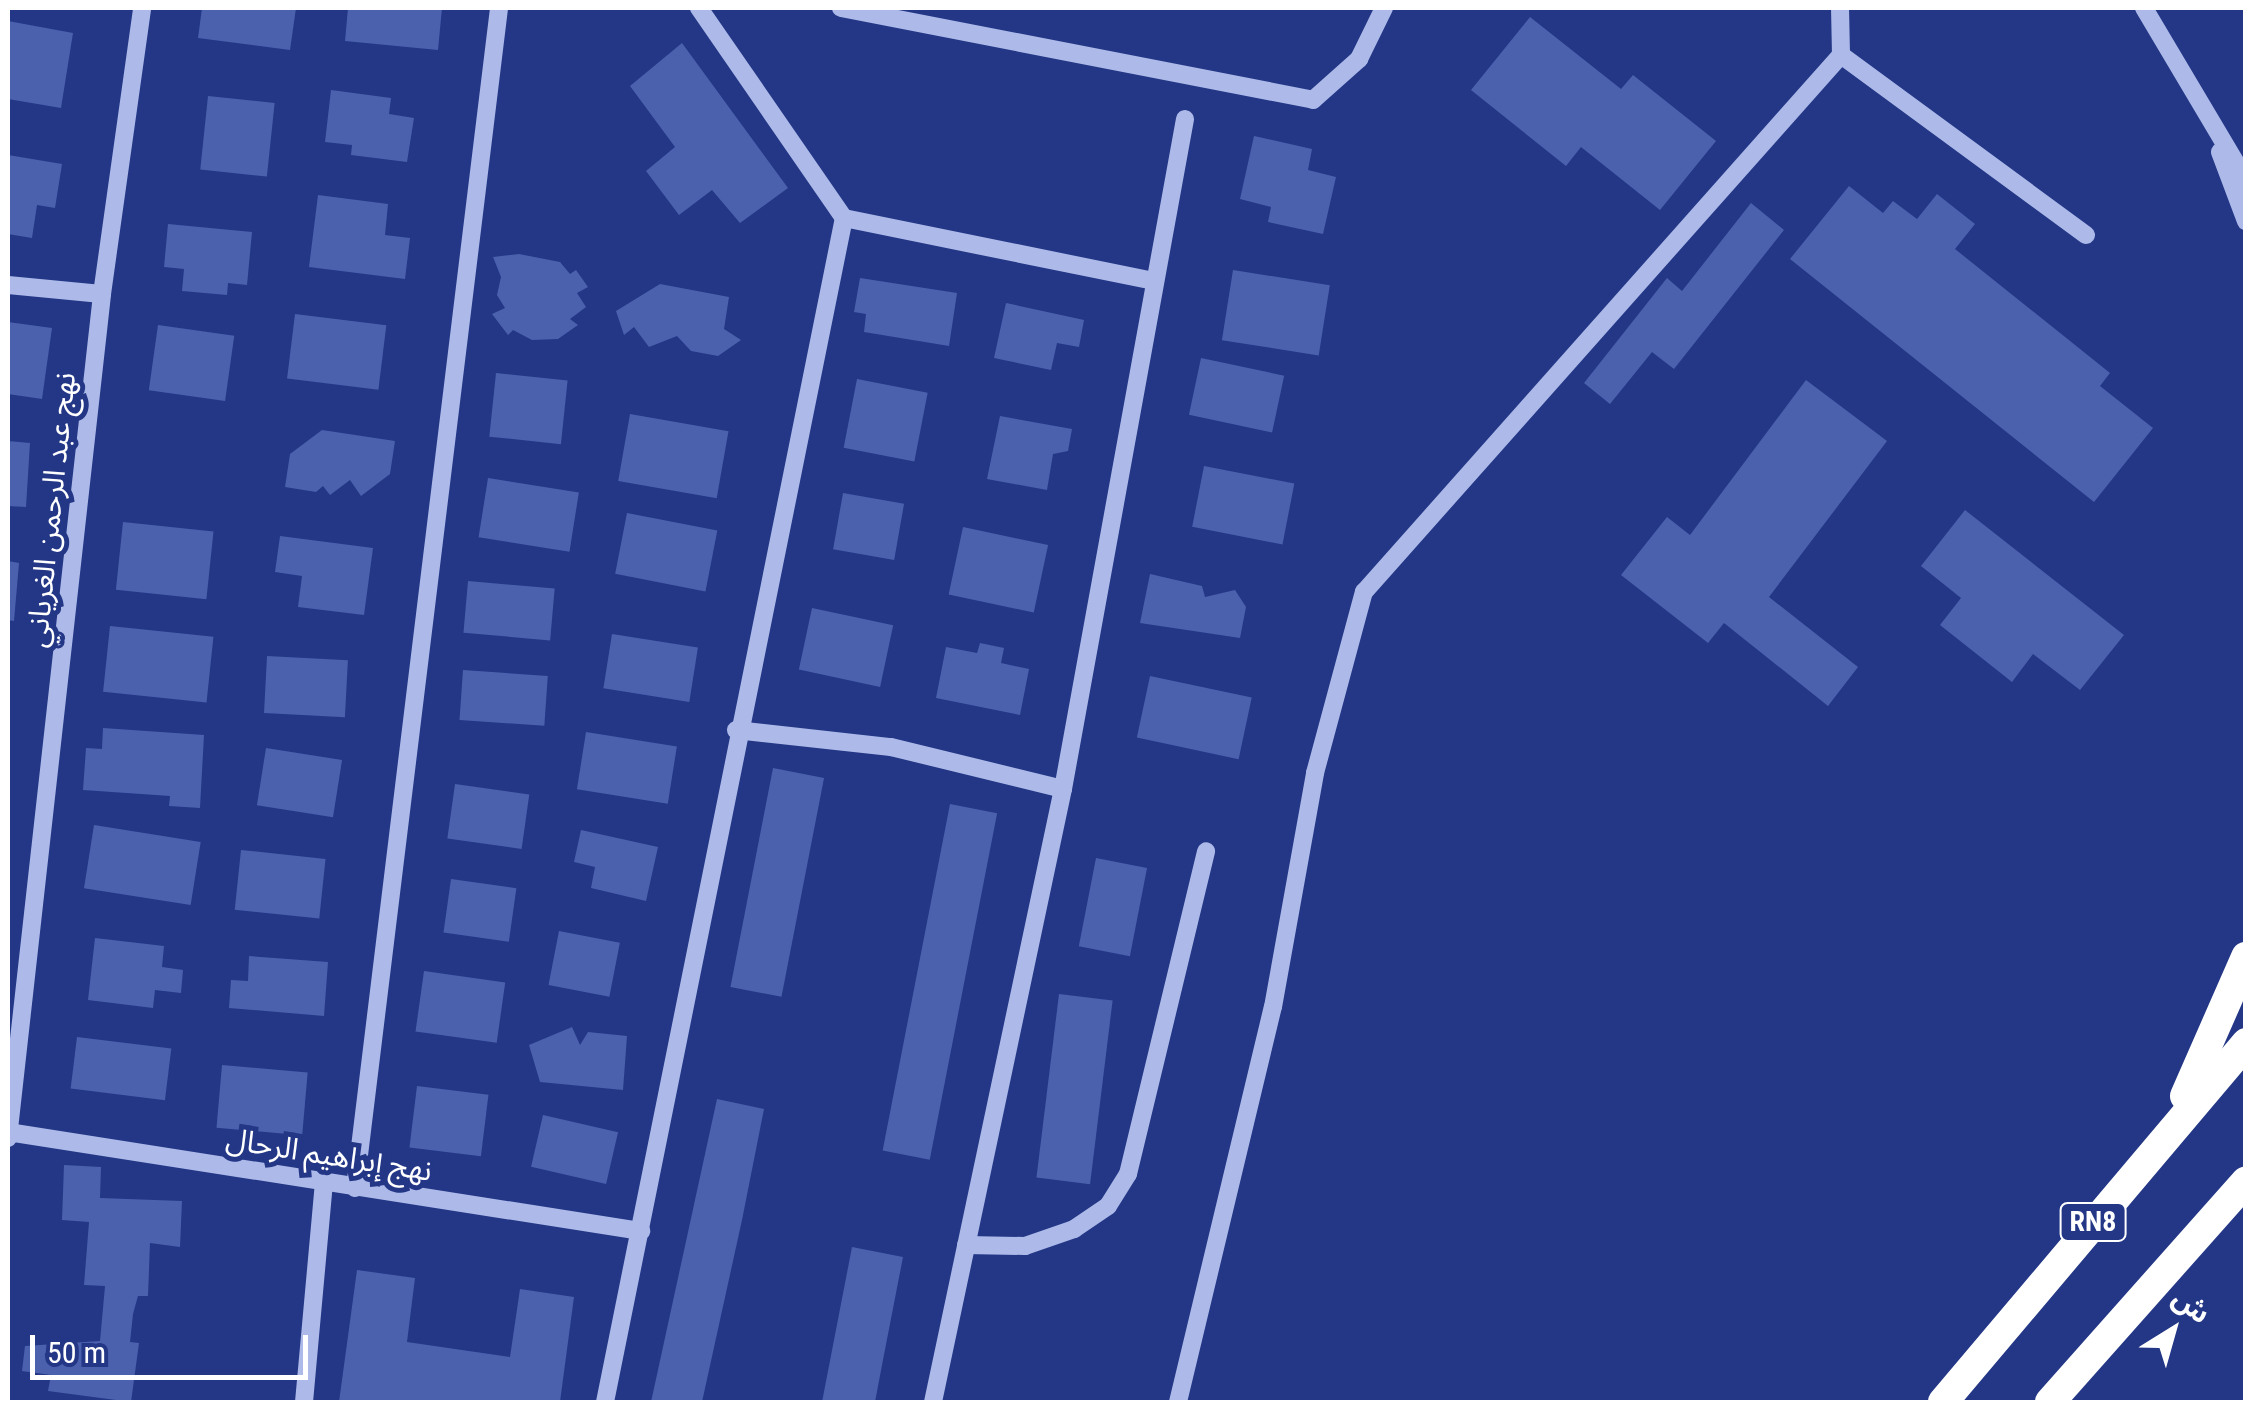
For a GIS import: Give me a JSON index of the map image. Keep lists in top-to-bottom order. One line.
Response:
{"streets":{"highway":["RN8"],"street":["نهج عبد الرحمن الغرياني","نهج إبراهيم الرحال"]},"crossings":[["نهج عبد الرحمن الغرياني","نهج إبراهيم الرحال"]],"scale_bar":"50 m","north":"top right"}
